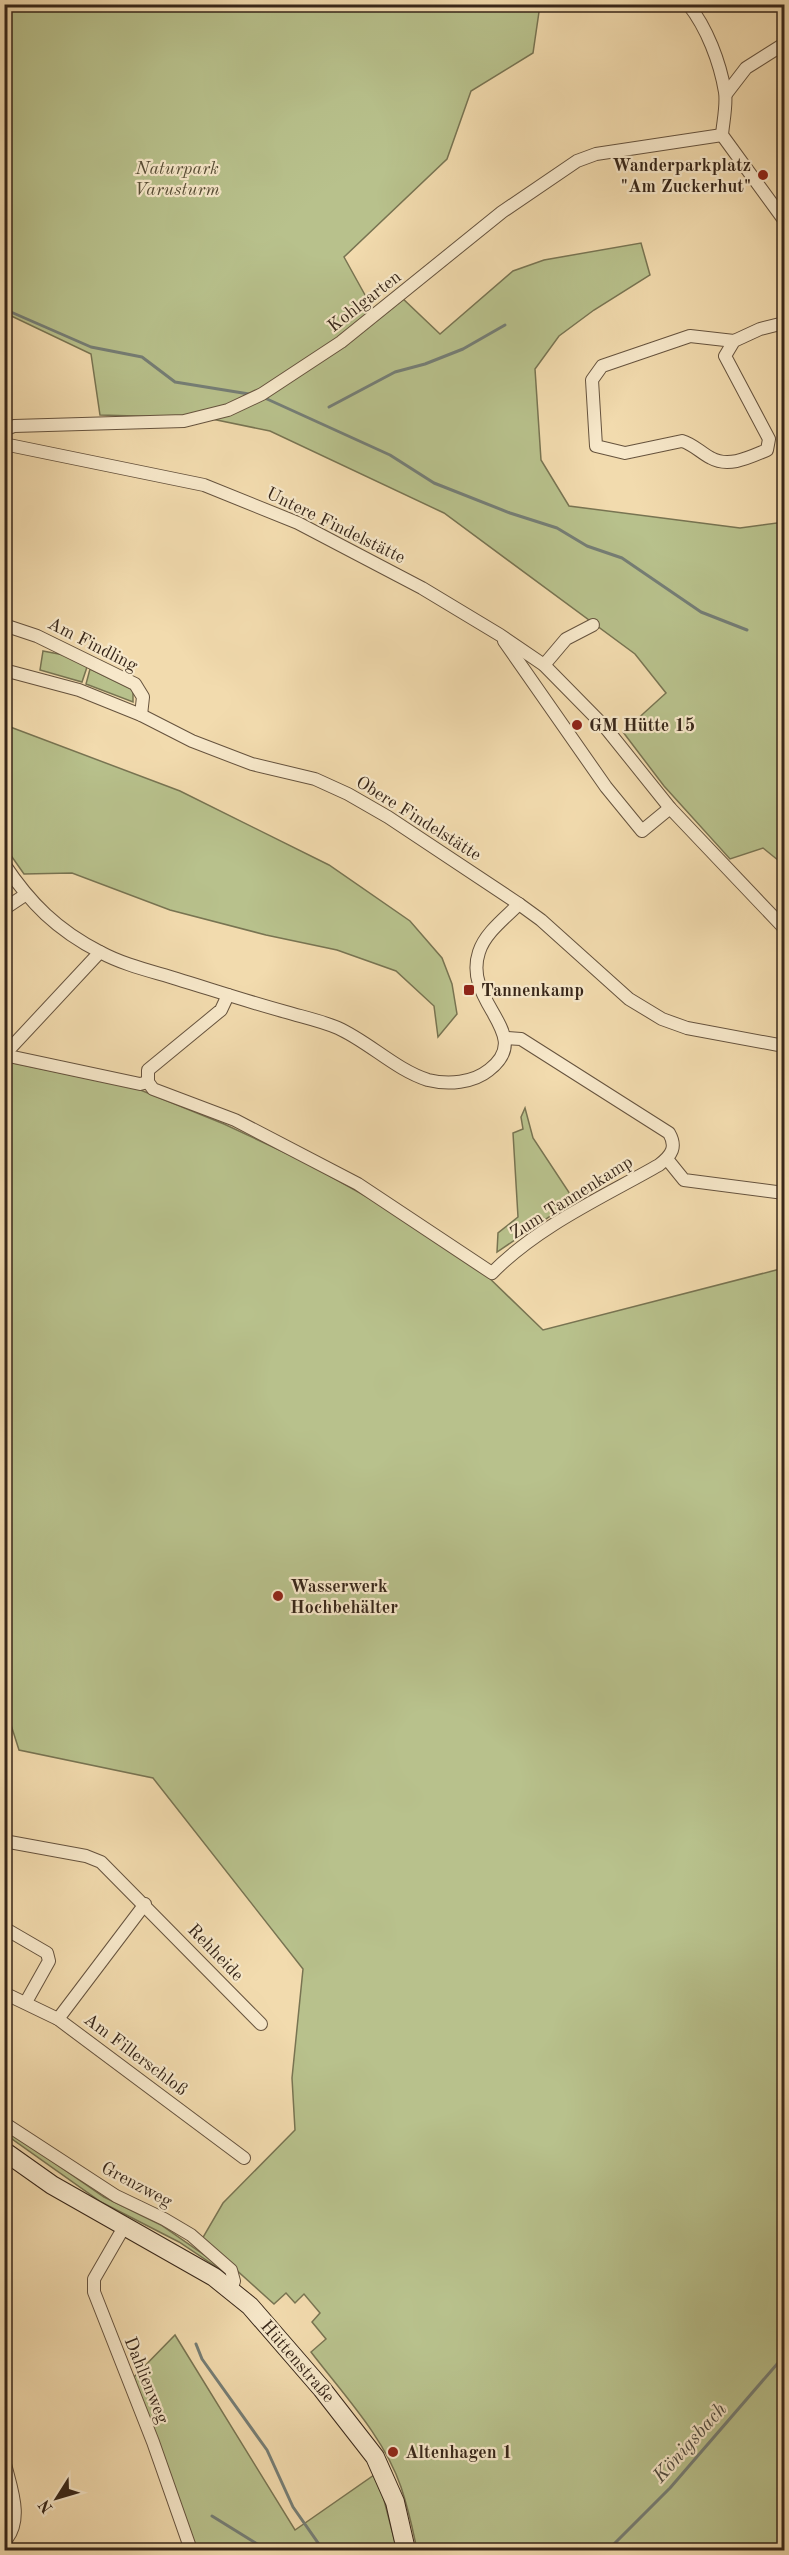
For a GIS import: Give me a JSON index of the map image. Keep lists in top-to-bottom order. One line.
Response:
{"streets":{"main road":["Hüttenstraße"],"street":["Kohlgarten","Untere Findelstätte","Am Findling","Obere Findelstätte","Zum Tannenkamp","Rehheide","Am Fillerschloß","Grenzweg","Dahlienweg"]},"crossings":[["Am Findling","Obere Findelstätte"],["Grenzweg","Hüttenstraße"],["Hüttenstraße","Dahlienweg"]],"water":["Königsbach"],"parks":["Naturpark Varusturm"],"places":{"other":["Wanderparkplatz \"Am Zuckerhut\"","GM Hütte 15","Wasserwerk Hochbehälter","Altenhagen 1"],"transit":["Tannenkamp"]},"north":"bottom left"}
